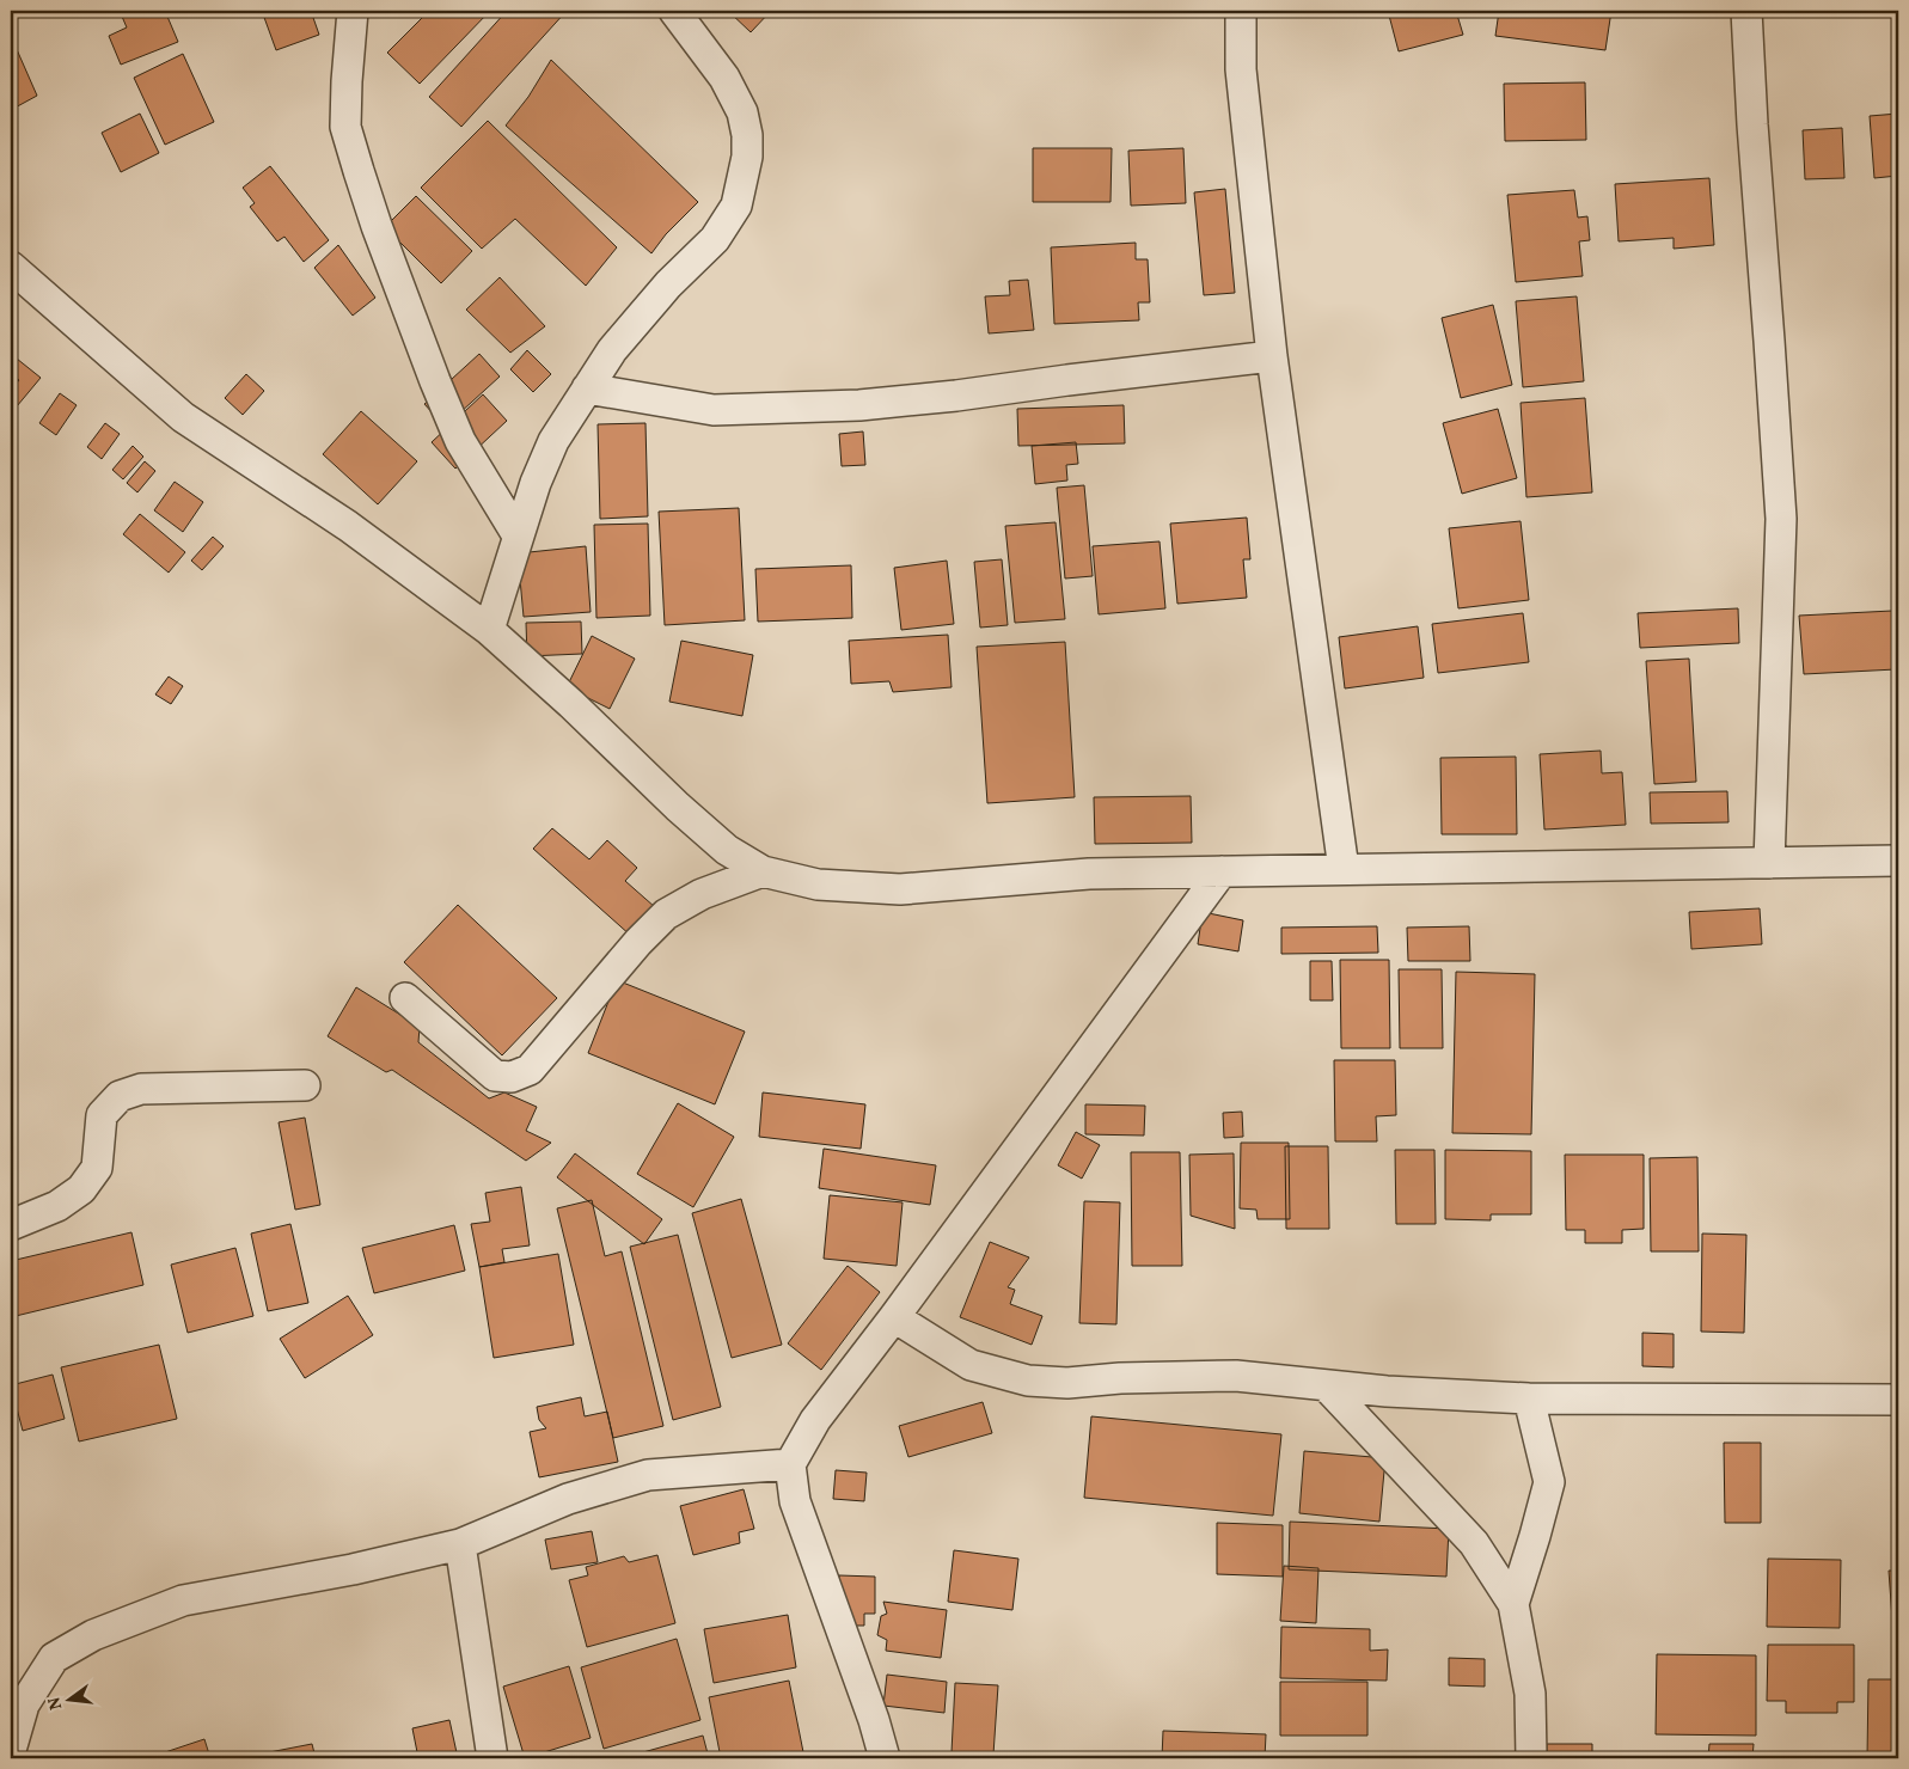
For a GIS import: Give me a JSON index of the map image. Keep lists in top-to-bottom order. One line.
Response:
{"north":"left"}
